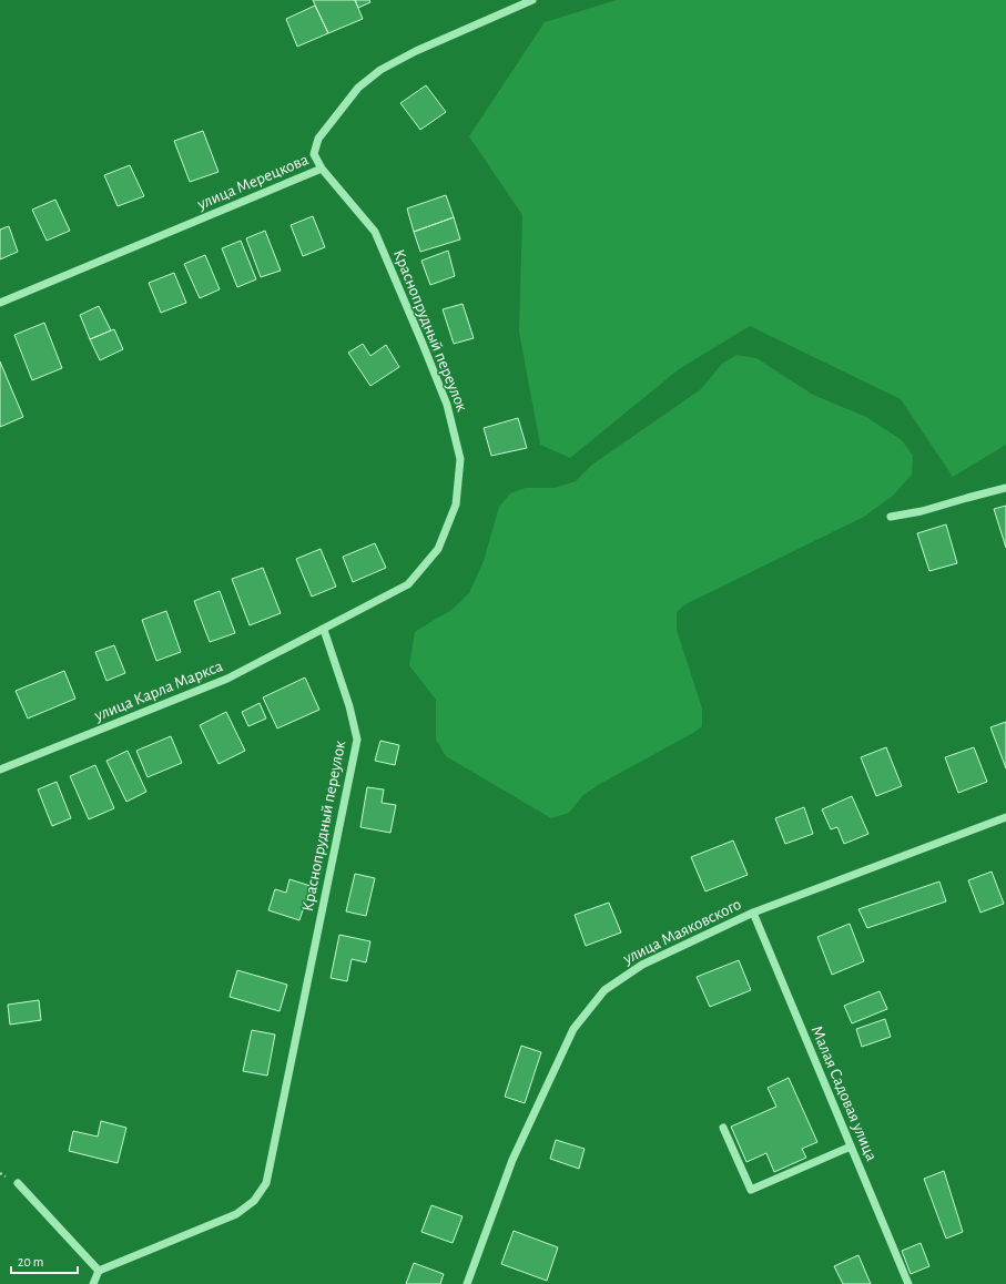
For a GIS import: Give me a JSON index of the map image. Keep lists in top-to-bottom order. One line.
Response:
{"streets":{"street":["улица Мерецкова","Краснопрудный переулок","улица Карла Маркса","улица Маяковского","Малая Садовая улица"]},"crossings":[["улица Мерецкова","Краснопрудный переулок"],["Краснопрудный переулок","улица Карла Маркса"],["улица Маяковского","Малая Садовая улица"]],"scale_bar":"20 m"}
